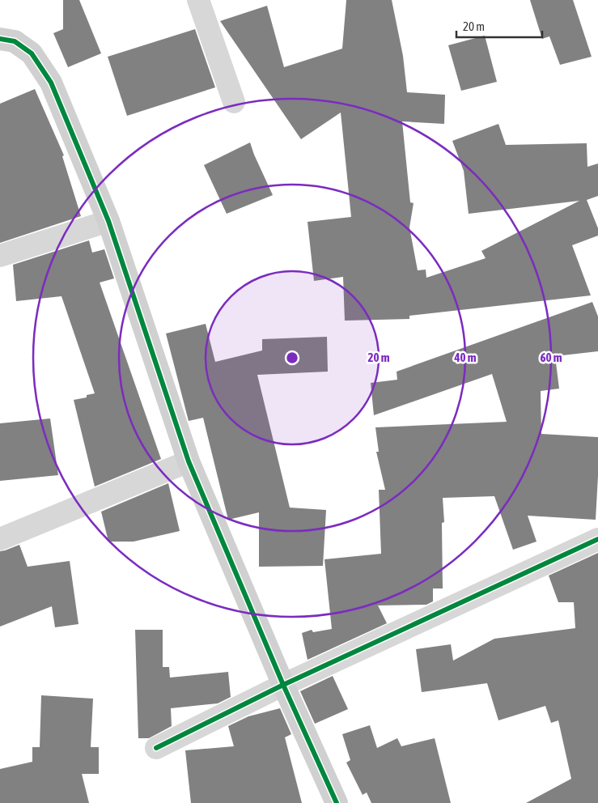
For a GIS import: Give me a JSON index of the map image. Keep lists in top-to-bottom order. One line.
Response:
{"scale_bar":"20 m","rings":["20 m","40 m","60 m"]}
